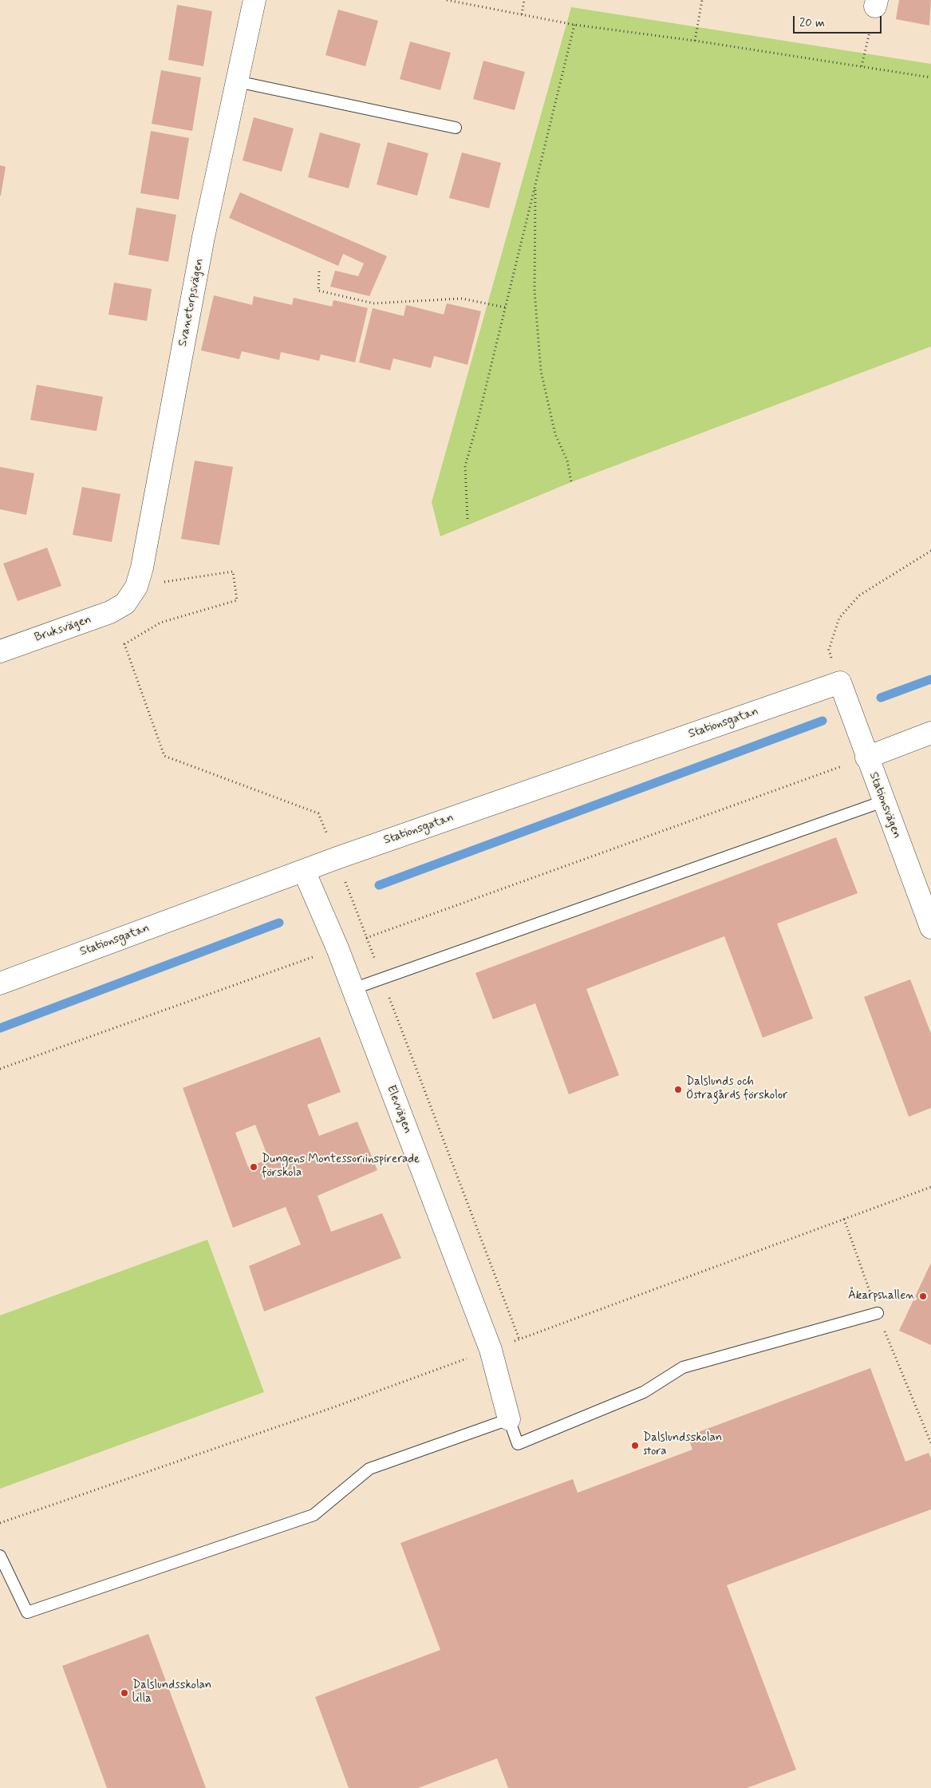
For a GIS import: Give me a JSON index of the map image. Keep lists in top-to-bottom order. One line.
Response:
{"streets":{"street":["Svanetorpsvägen","Bruksvägen","Stationsgatan","Stationsvägen","Elevvägen"]},"crossings":[["Svanetorpsvägen","Bruksvägen"],["Stationsgatan","Stationsvägen"],["Stationsgatan","Elevvägen"]],"places":["Dalslunds och Östragårds förskolor","Dungens Montessoriinspirerade förskola","Åkarpshallen","Dalslundsskolan stora","Dalslundsskolan lilla"],"scale_bar":"20 m"}
